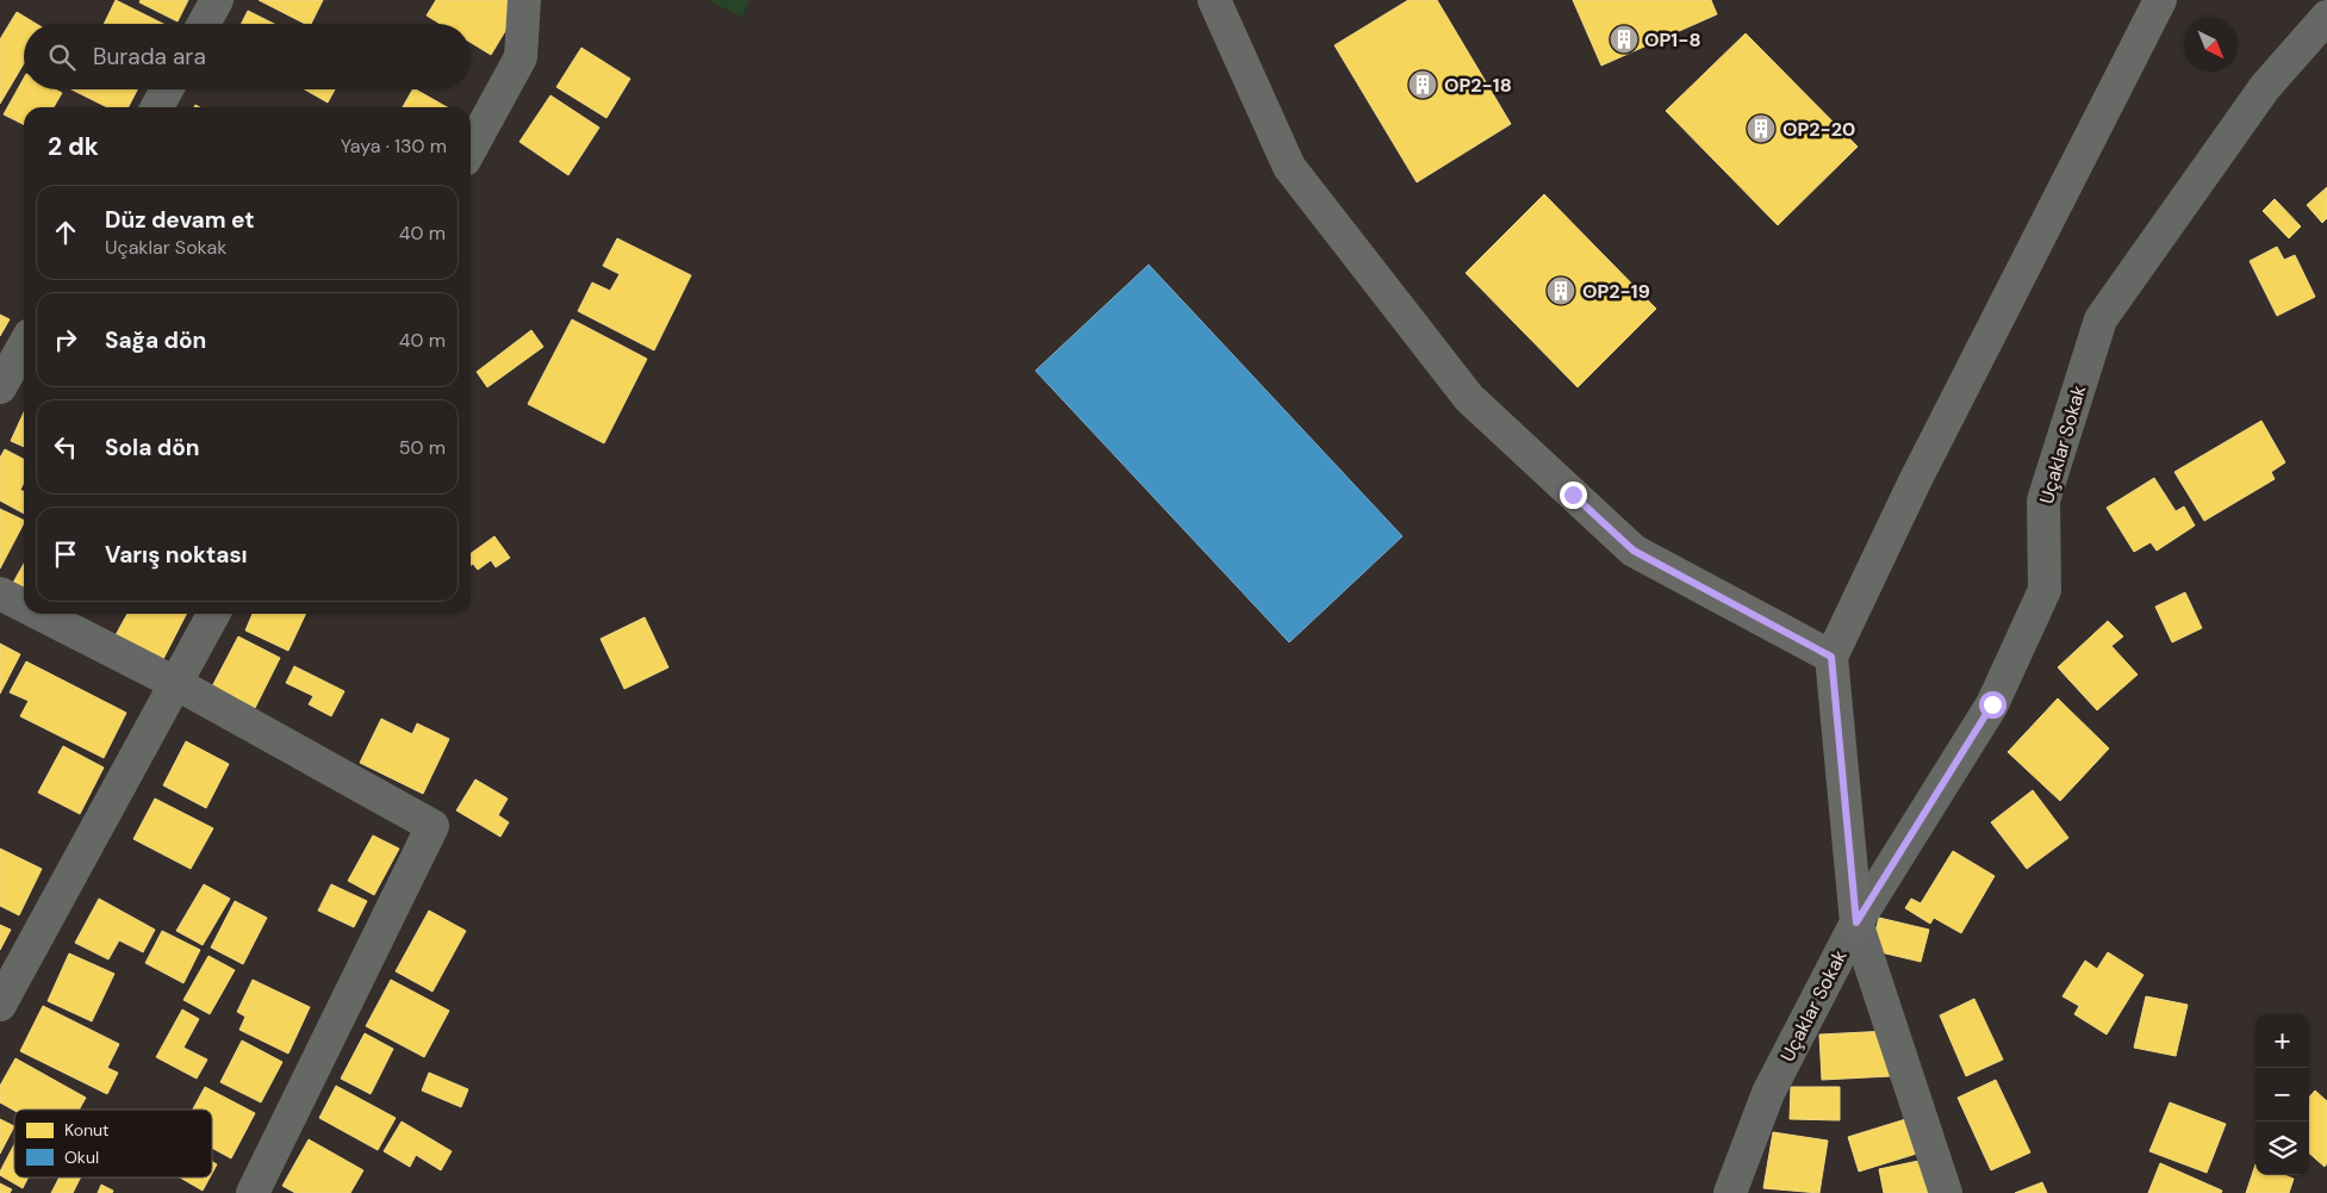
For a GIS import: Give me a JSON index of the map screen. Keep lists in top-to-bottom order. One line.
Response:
{"streets":{"street":["Uçaklar Sokak"]},"places":{"building":["OP1-8","OP2-18","OP2-20","OP2-19"]},"legend":["Konut","Okul"],"north":"bottom right","page":{"search":"Burada ara","heading":["2 dk","Yaya · 130 m"],"list":[["Düz devam et","Uçaklar Sokak","40 m"],["Sağa dön","40 m"],["Sola dön","50 m"],"Varış noktası"],"map_buttons":["+","−"]}}
